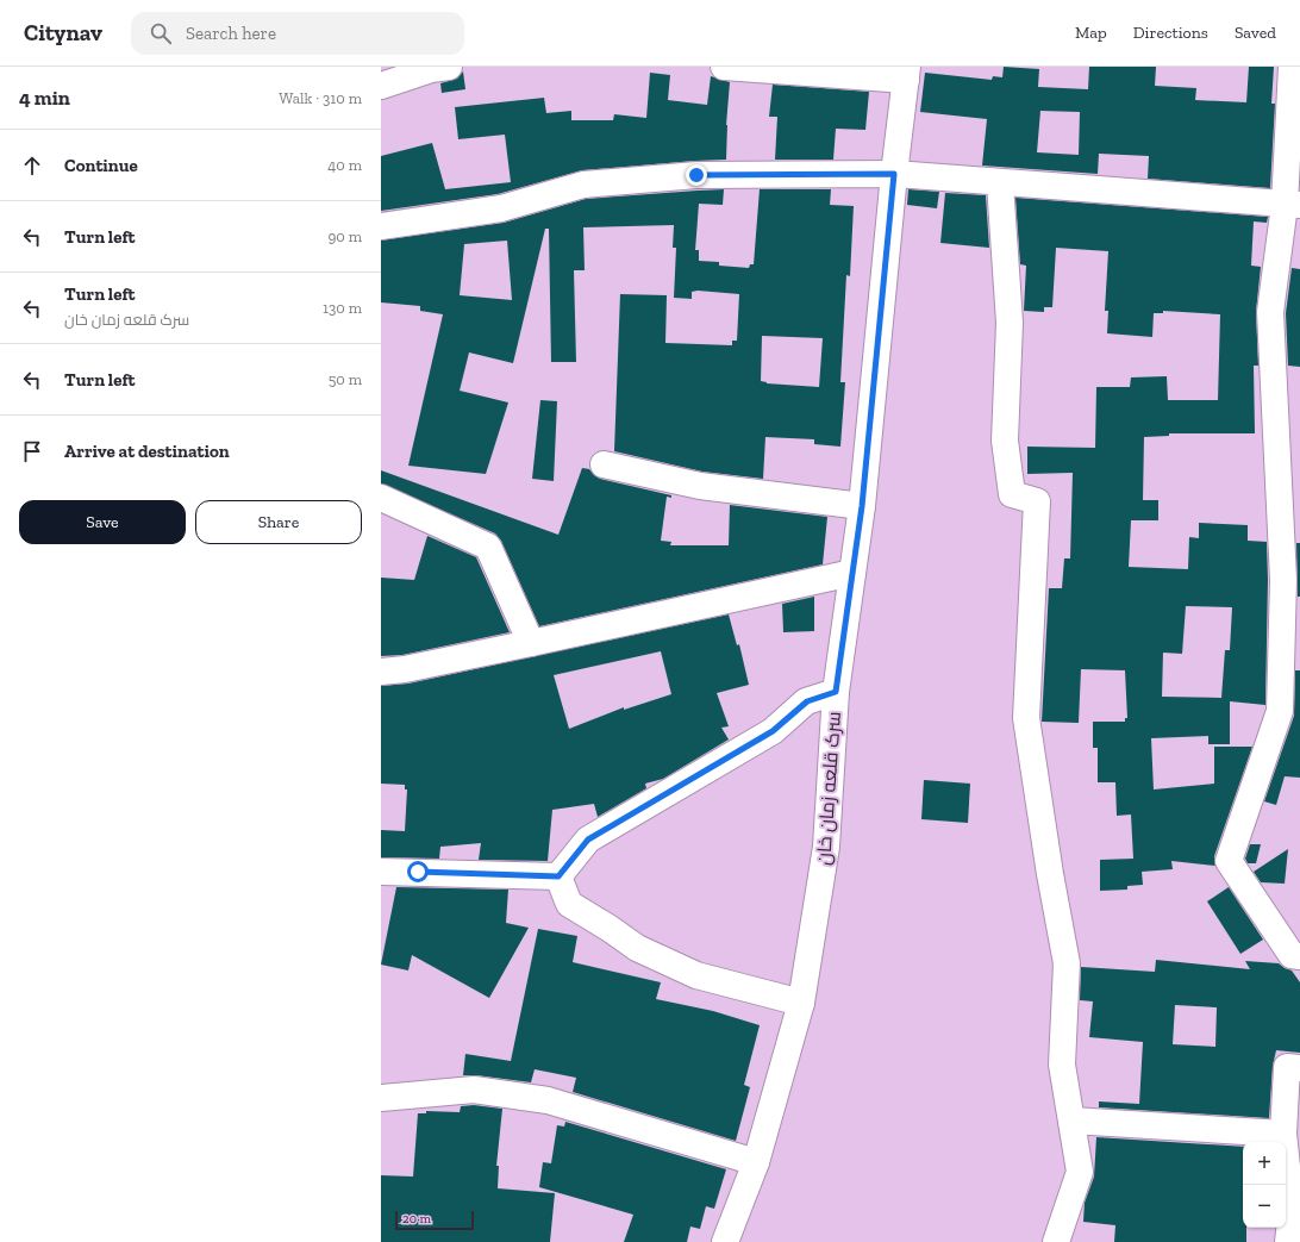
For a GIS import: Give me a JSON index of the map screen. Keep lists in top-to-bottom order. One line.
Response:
{"streets":{"street":["سرک قلعه زمان خان"]},"scale_bar":"20 m","page":{"header":"Citynav","search":"Search here","nav":["Map","Directions","Saved"],"heading":["4 min","Walk · 310 m"],"list":[["Continue","40 m"],["Turn left","90 m"],["Turn left","سرک قلعه زمان خان","130 m"],["Turn left","50 m"],"Arrive at destination"],"buttons":["Save","Share"],"map_buttons":["+","−"],"scale":"20 m"}}
